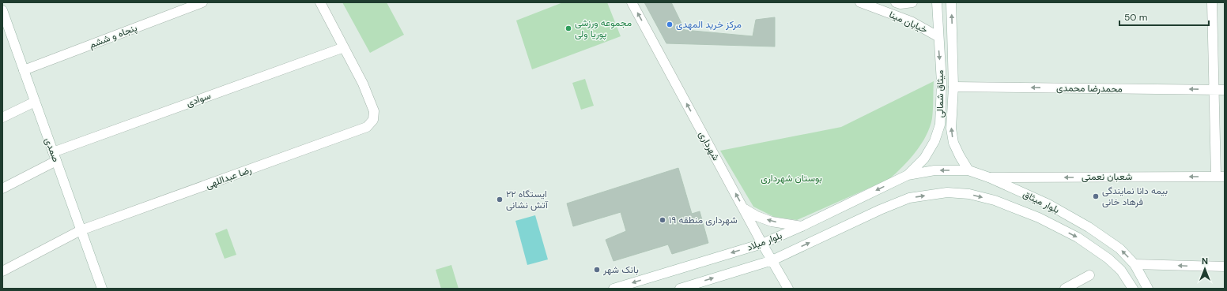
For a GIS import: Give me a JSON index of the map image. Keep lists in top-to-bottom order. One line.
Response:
{"streets":{"street":["خیابان مینا","پنجاه و ششم","محمدرضا محمدی","میثاق شمالی","سوادی","شهرداری","صمدی","شعبان نعمتی","رضا عبداللهی","بلوار میثاق","بلوار میلاد"]},"crossings":[["خیابان مینا","میثاق شمالی"],["پنجاه و ششم","صمدی"],["محمدرضا محمدی","میثاق شمالی"],["میثاق شمالی","بلوار میثاق"],["میثاق شمالی","بلوار میلاد"],["سوادی","صمدی"],["سوادی","رضا عبداللهی"],["شهرداری","بلوار میلاد"],["صمدی","رضا عبداللهی"],["شعبان نعمتی","بلوار میثاق"],["بلوار میثاق","بلوار میلاد"]],"one_way":["محمدرضا محمدی","شهرداری","شعبان نعمتی"],"parks":["بوستان شهرداری"],"places":["مرکز خرید المهدی","مجموعه ورزشی پوریا ولی","بیمه دانا نمایندگی فرهاد خانی","ایستگاه ۲۲ آتش نشانی","شهرداری منطقه ۱۹","بانک شهر"],"scale_bar":"50 m","north":"top"}
